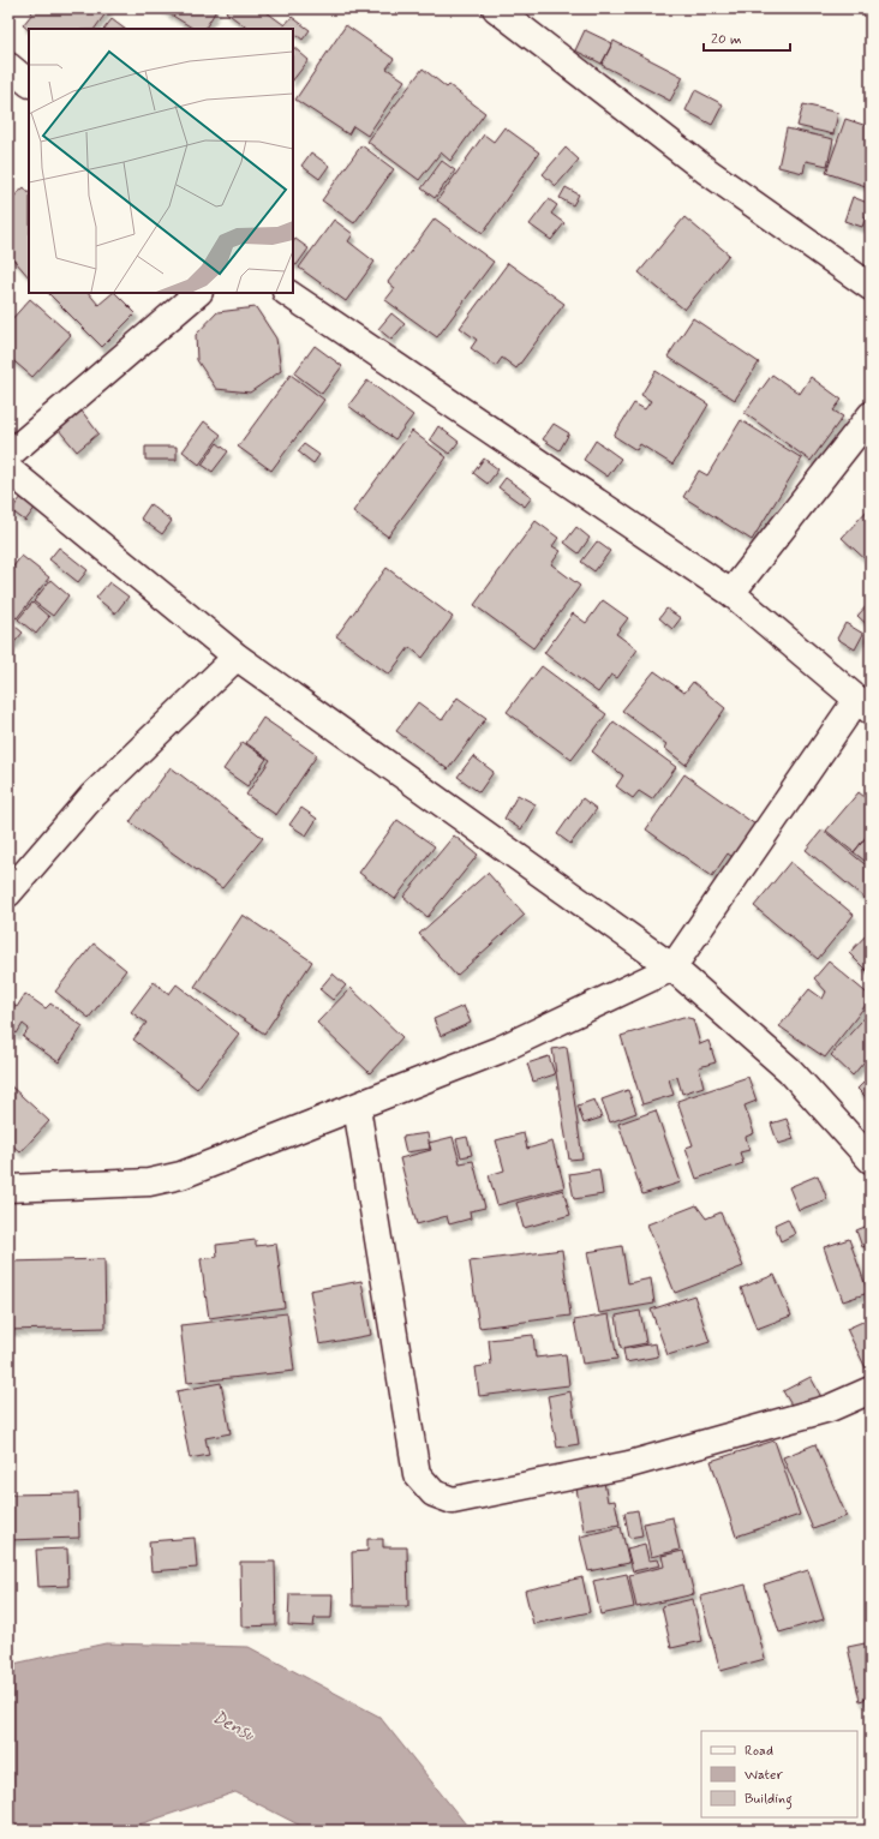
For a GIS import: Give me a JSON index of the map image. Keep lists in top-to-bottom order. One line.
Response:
{"water":["Densu"],"legend":["Road","Water","Building"],"scale_bar":"20 m"}
